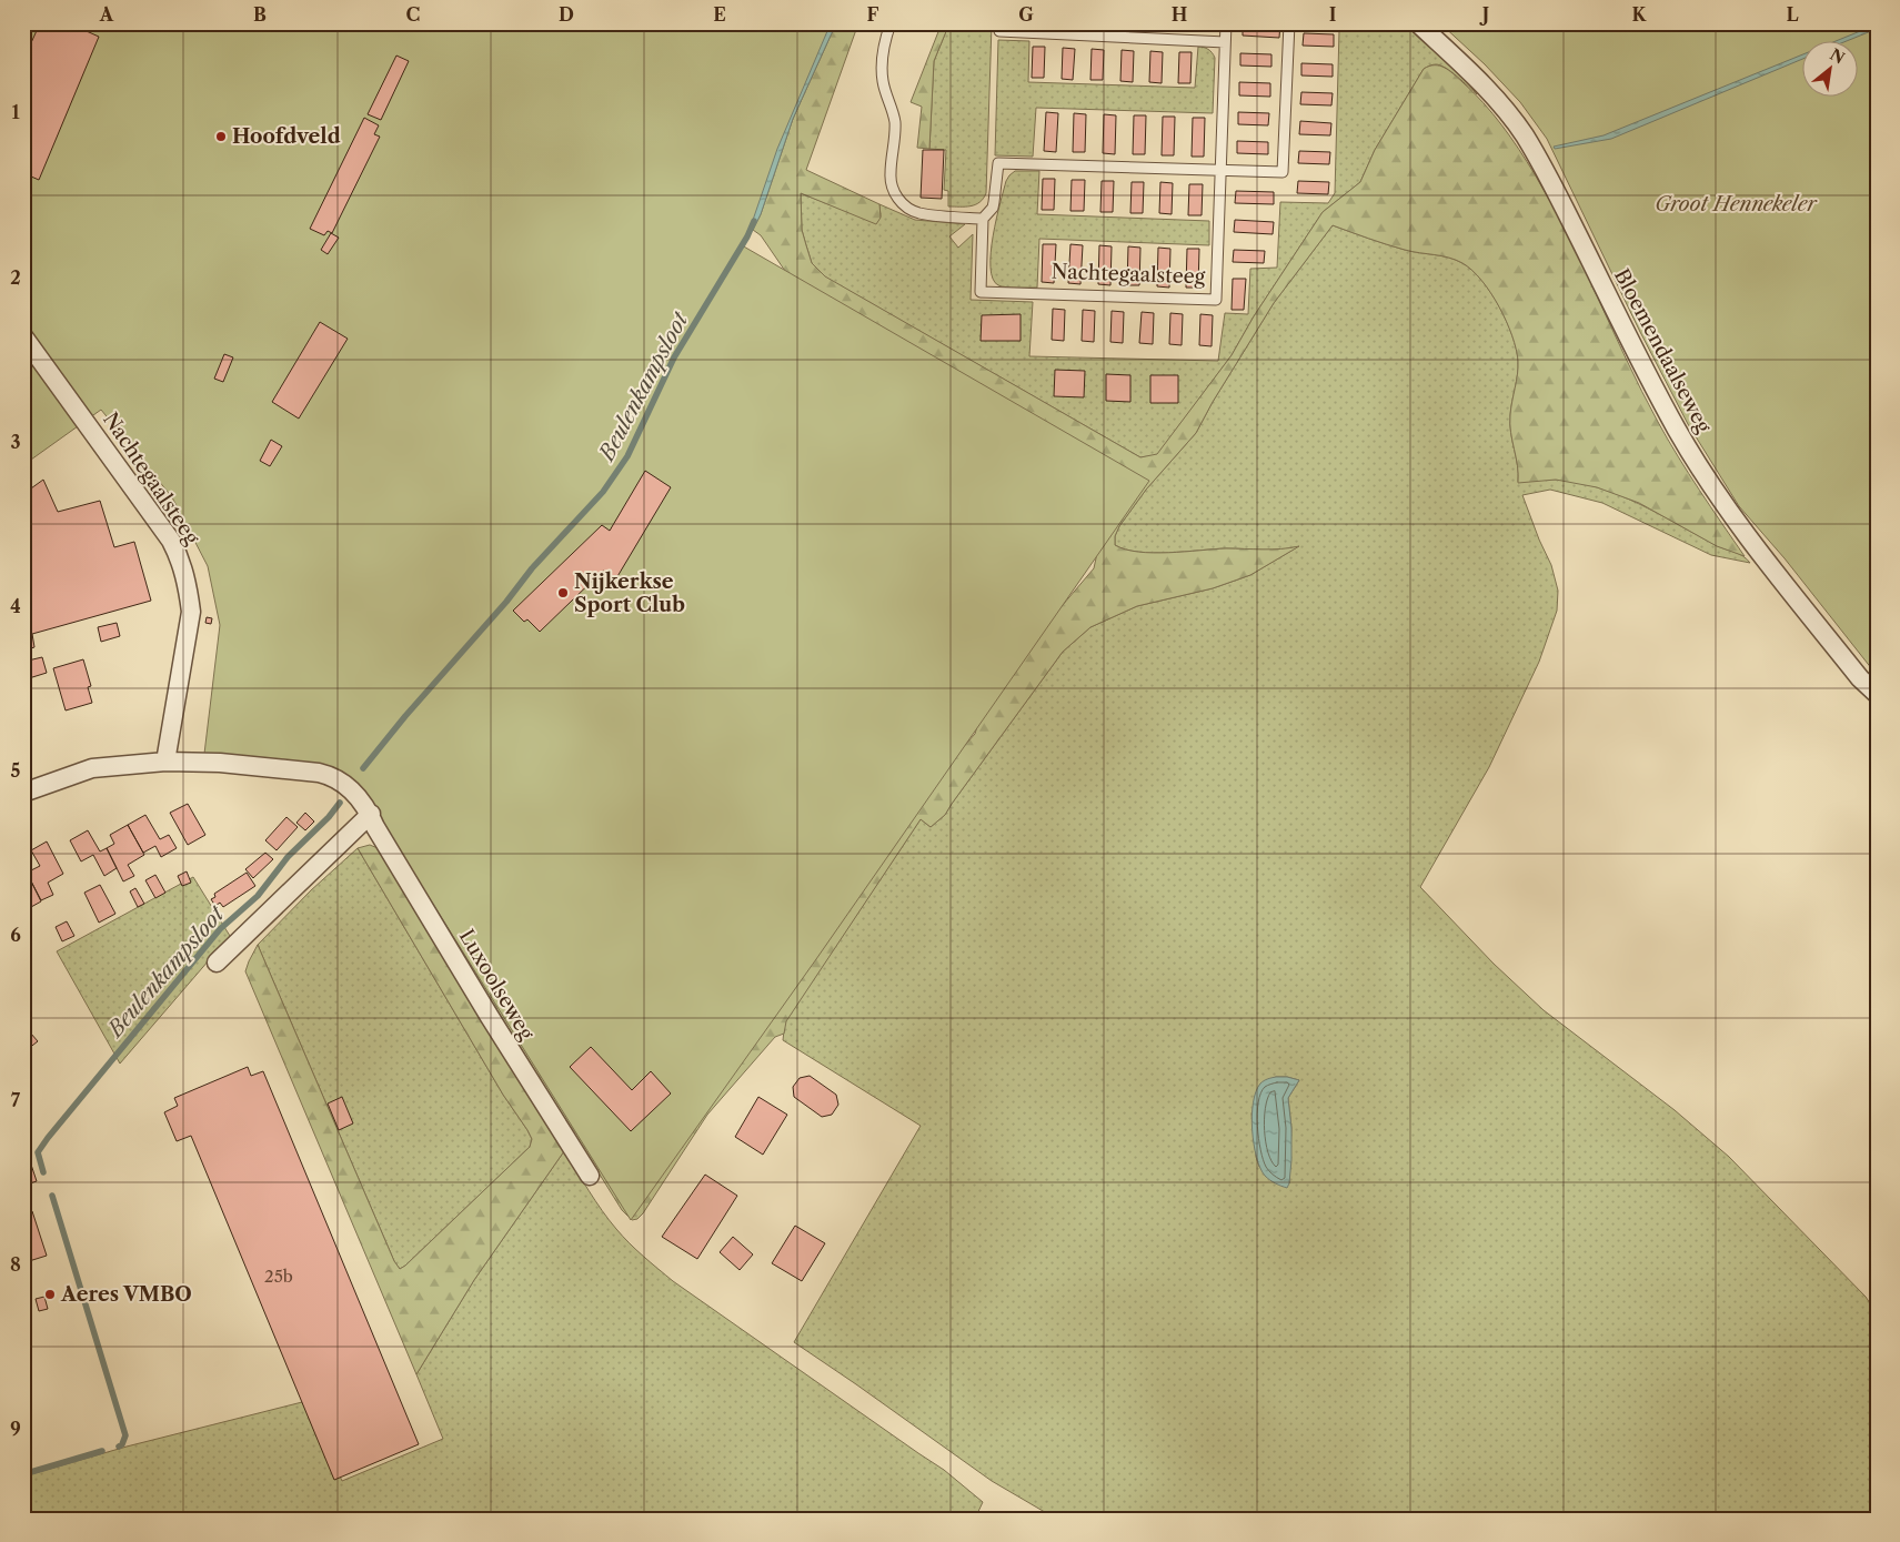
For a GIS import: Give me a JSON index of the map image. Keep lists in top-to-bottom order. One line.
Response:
{"streets":{"street":["Nachtegaalsteeg","Bloemendaalseweg","Luxoolseweg"]},"crossings":[["Nachtegaalsteeg","Luxoolseweg"]],"water":["Beulenkampsloot"],"parks":["Groot Hennekeler"],"places":["Hoofdveld","Nijkerkse Sport Club","Aeres VMBO"],"house_numbers":["25b"],"north":"top right","grid":{"columns":["A","B","C","D","E","F","G","H","I","J","K","L"],"rows":["1","2","3","4","5","6","7","8","9"]}}
